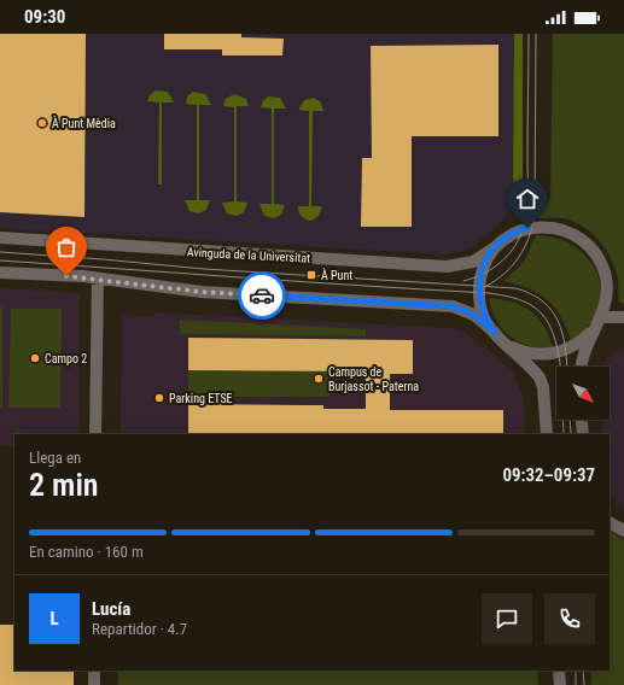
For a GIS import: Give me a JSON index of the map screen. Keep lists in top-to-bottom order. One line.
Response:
{"streets":{"street":["Avinguda de la Universitat"]},"places":{"other":["À Punt Mèdia","Campo 2","Campus de Burjassot - Paterna","Parking ETSE"],"transit":["À Punt"]},"north":"bottom right","page":{"status":"09:30","heading":["2 min","Llega en","09:32–09:37"],"panel":["Lucía","Repartidor · 4.7"],"bar":"En camino · 160 m","round":"L"}}
